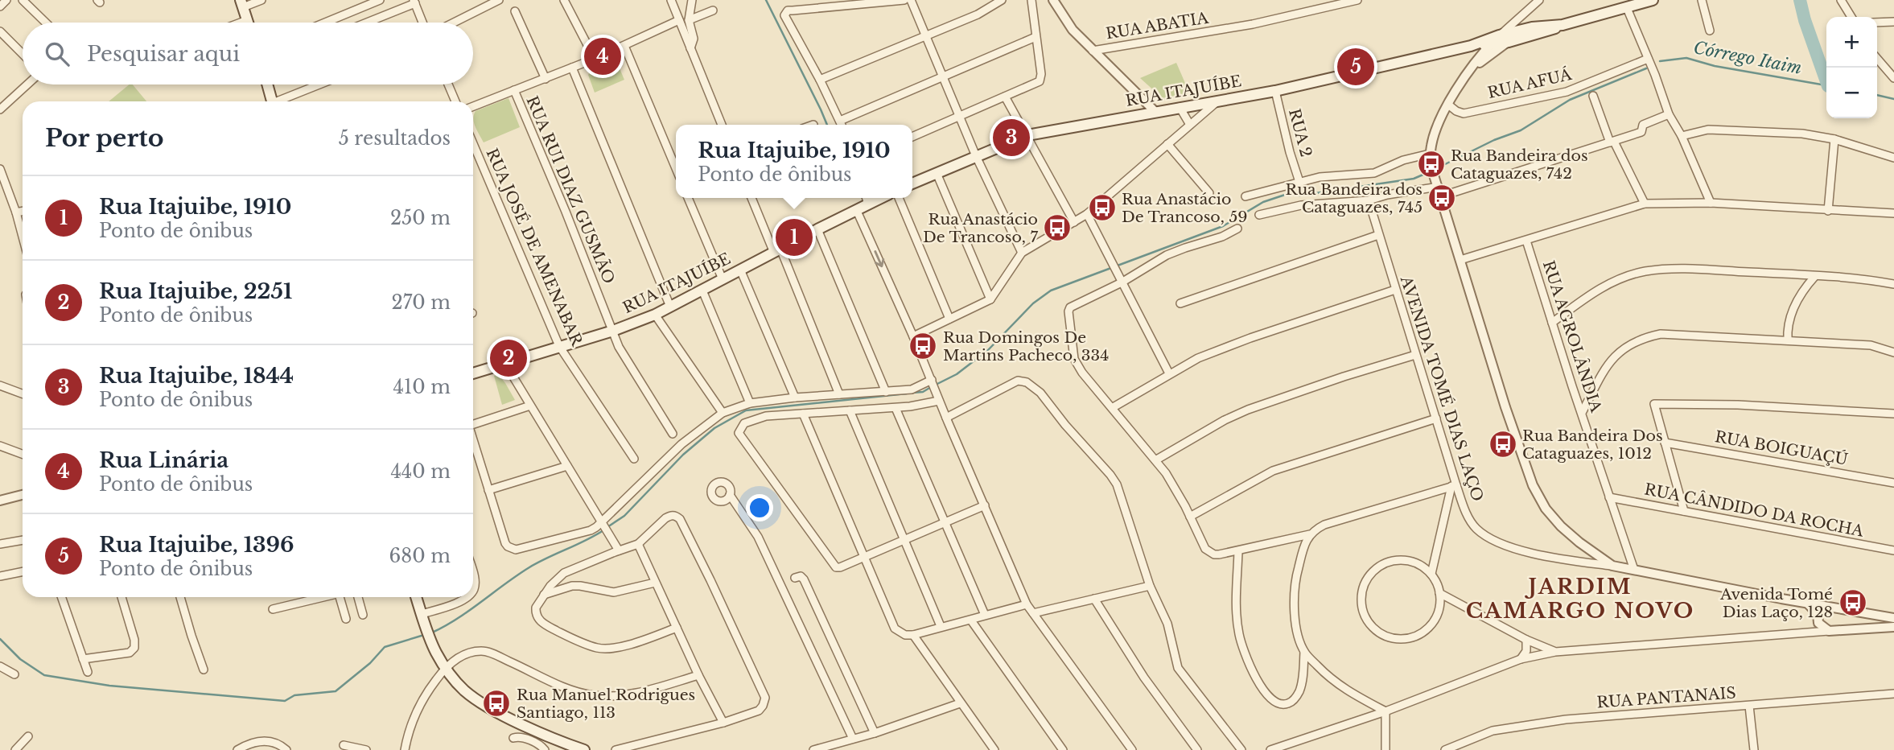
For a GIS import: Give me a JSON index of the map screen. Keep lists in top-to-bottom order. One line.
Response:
{"streets":{"main road":["RUA ITAJUÍBE"],"street":["RUA ABATIA","RUA AFUÁ","RUA 2","RUA RUI DIAZ GUSMÃO","RUA JOSÉ DE AMENABAR","RUA AGROLÂNDIA","AVENIDA TOMÉ DIAS LAÇO","RUA BOIGUAÇÚ","RUA CÂNDIDO DA ROCHA","RUA PANTANAIS"]},"crossings":[["RUA ITAJUÍBE","RUA 2"],["RUA ITAJUÍBE","RUA RUI DIAZ GUSMÃO"],["RUA ITAJUÍBE","RUA JOSÉ DE AMENABAR"],["RUA AGROLÂNDIA","AVENIDA TOMÉ DIAS LAÇO"],["RUA AGROLÂNDIA","RUA CÂNDIDO DA ROCHA"]],"districts":["JARDIM CAMARGO NOVO"],"water":["Córrego Itaim"],"places":{"bus stop":["Rua Bandeira dos Cataguazes, 742","Rua Bandeira dos Cataguazes, 745","Rua Anastácio De Trancoso, 59","Rua Anastácio De Trancoso, 7","Rua Domingos De Martins Pacheco, 334","Rua Bandeira Dos Cataguazes, 1012","Avenida Tomé Dias Laço, 128","Rua Manuel Rodrigues Santiago, 113"]},"page":{"map_buttons":["+","−"],"search":"Pesquisar aqui","pins":["4","5","3","1","2"],"heading":["Por perto","5 resultados"],"popup":["Rua Itajuibe, 1910","Ponto de ônibus"],"list":[{"mark":"1","name":"Rua Itajuibe, 1910","note":"Ponto de ônibus","value":"250 m"},{"mark":"2","name":"Rua Itajuibe, 2251","note":"Ponto de ônibus","value":"270 m"},{"mark":"3","name":"Rua Itajuibe, 1844","note":"Ponto de ônibus","value":"410 m"},{"mark":"4","name":"Rua Linária","note":"Ponto de ônibus","value":"440 m"},{"mark":"5","name":"Rua Itajuibe, 1396","note":"Ponto de ônibus","value":"680 m"}]}}
